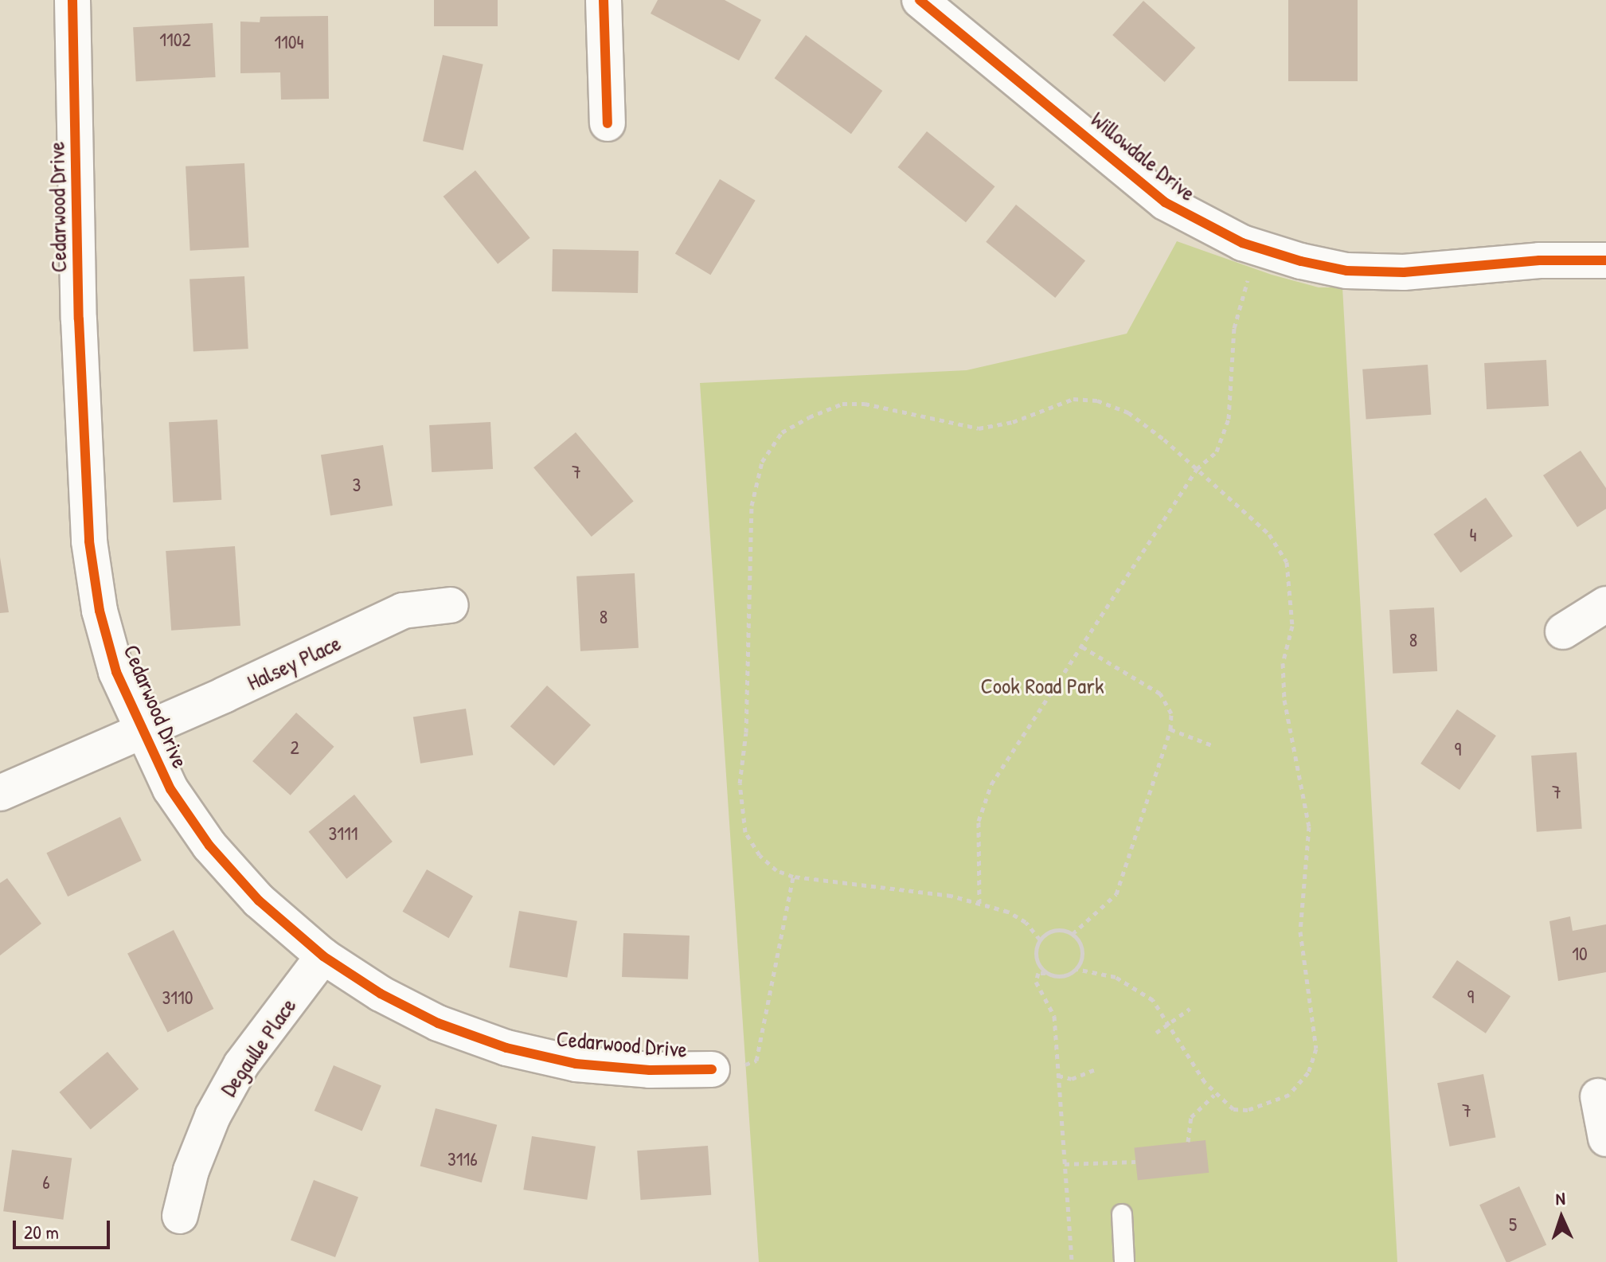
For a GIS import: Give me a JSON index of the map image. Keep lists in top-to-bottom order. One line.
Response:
{"streets":{"street":["Willowdale Drive","Cedarwood Drive","Halsey Place","Degaulle Place"]},"crossings":[["Cedarwood Drive","Halsey Place"],["Cedarwood Drive","Degaulle Place"]],"parks":["Cook Road Park"],"house_numbers":["1102","1104","7","3","4","8","8","2","9","7","3111","10","9","3110","7","3116","6","5"],"scale_bar":"20 m","north":"top"}
